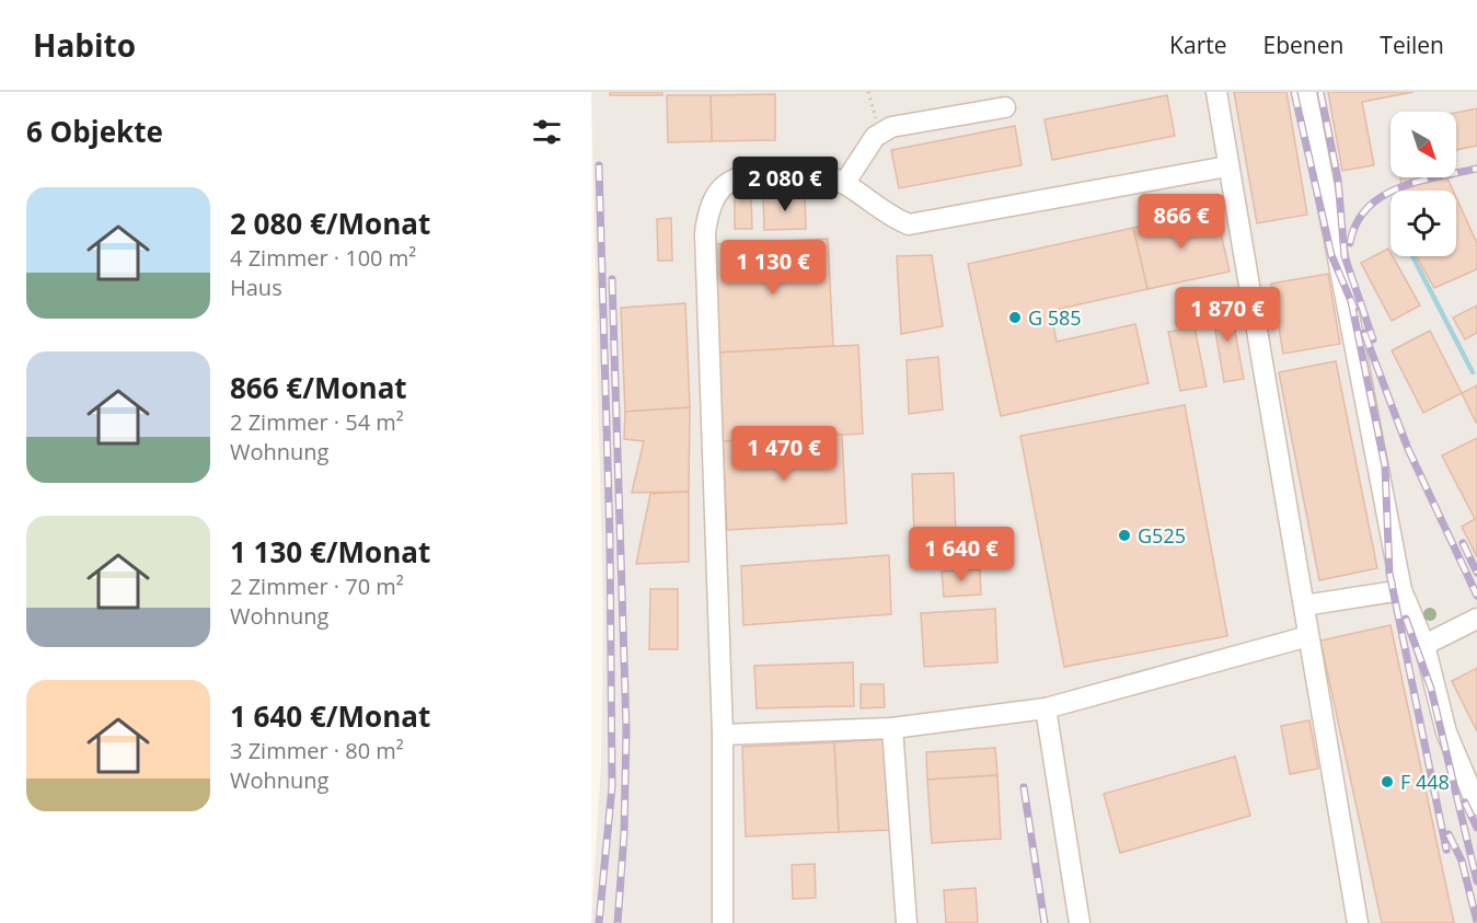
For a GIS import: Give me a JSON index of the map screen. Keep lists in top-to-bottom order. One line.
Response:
{"places":["G 585","G525","F 448"],"north":"bottom right","page":{"header":"Habito","nav":["Karte","Ebenen","Teilen"],"heading":"6 Objekte","price":["2 080 €","866 €","1 130 €","1 870 €","1 470 €","1 640 €"],"list":[{"name":"2 080 €/Monat","note":"4 Zimmer · 100 m² · Haus"},{"name":"866 €/Monat","note":"2 Zimmer · 54 m² · Wohnung"},{"name":"1 130 €/Monat","note":"2 Zimmer · 70 m² · Wohnung"},{"name":"1 640 €/Monat","note":"3 Zimmer · 80 m² · Wohnung"}]}}
